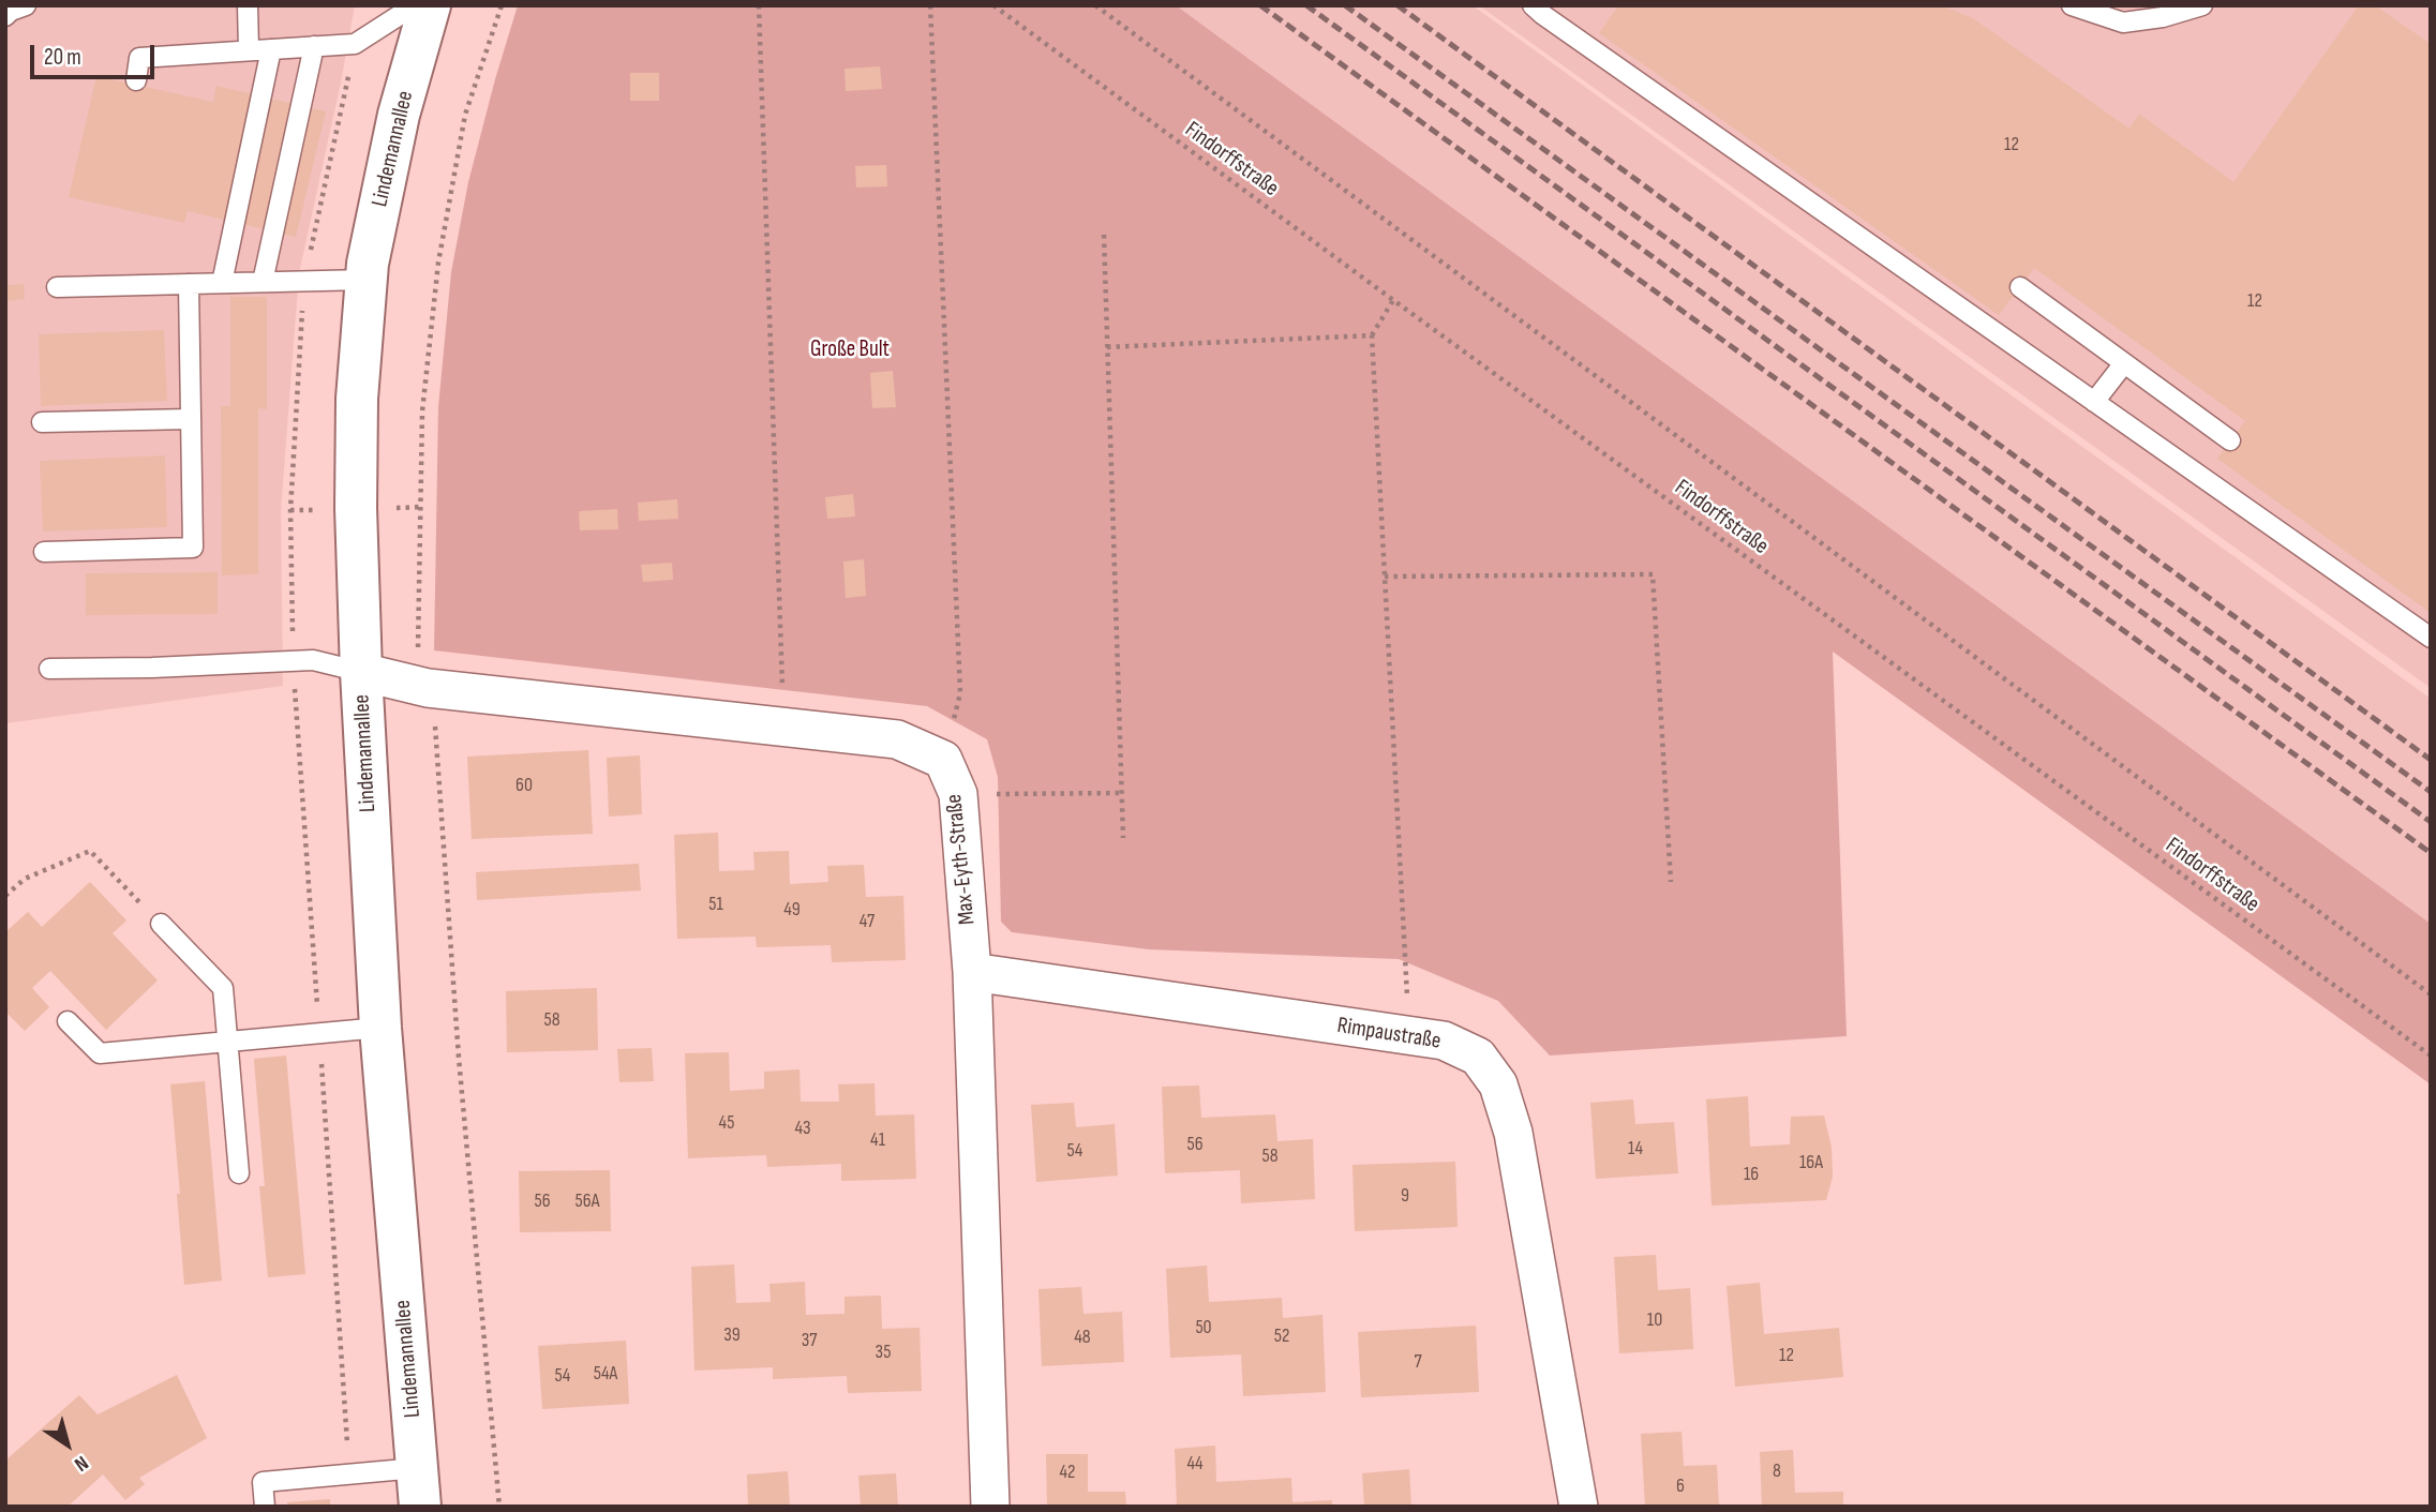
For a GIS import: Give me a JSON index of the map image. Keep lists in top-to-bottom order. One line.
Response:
{"streets":{"street":["Lindemannallee","Max-Eyth-Straße","Rimpaustraße"],"path":["Findorffstraße"]},"crossings":[["Max-Eyth-Straße","Rimpaustraße"]],"parks":["Große Bult"],"house_numbers":["12","12","60","51","49","47","58","45","43","41","56","14","54","58","16A","16","9","56","56A","10","50","39","52","48","37","35","12","7","54A","54","44","8","42","6"],"scale_bar":"20 m","north":"bottom right"}
